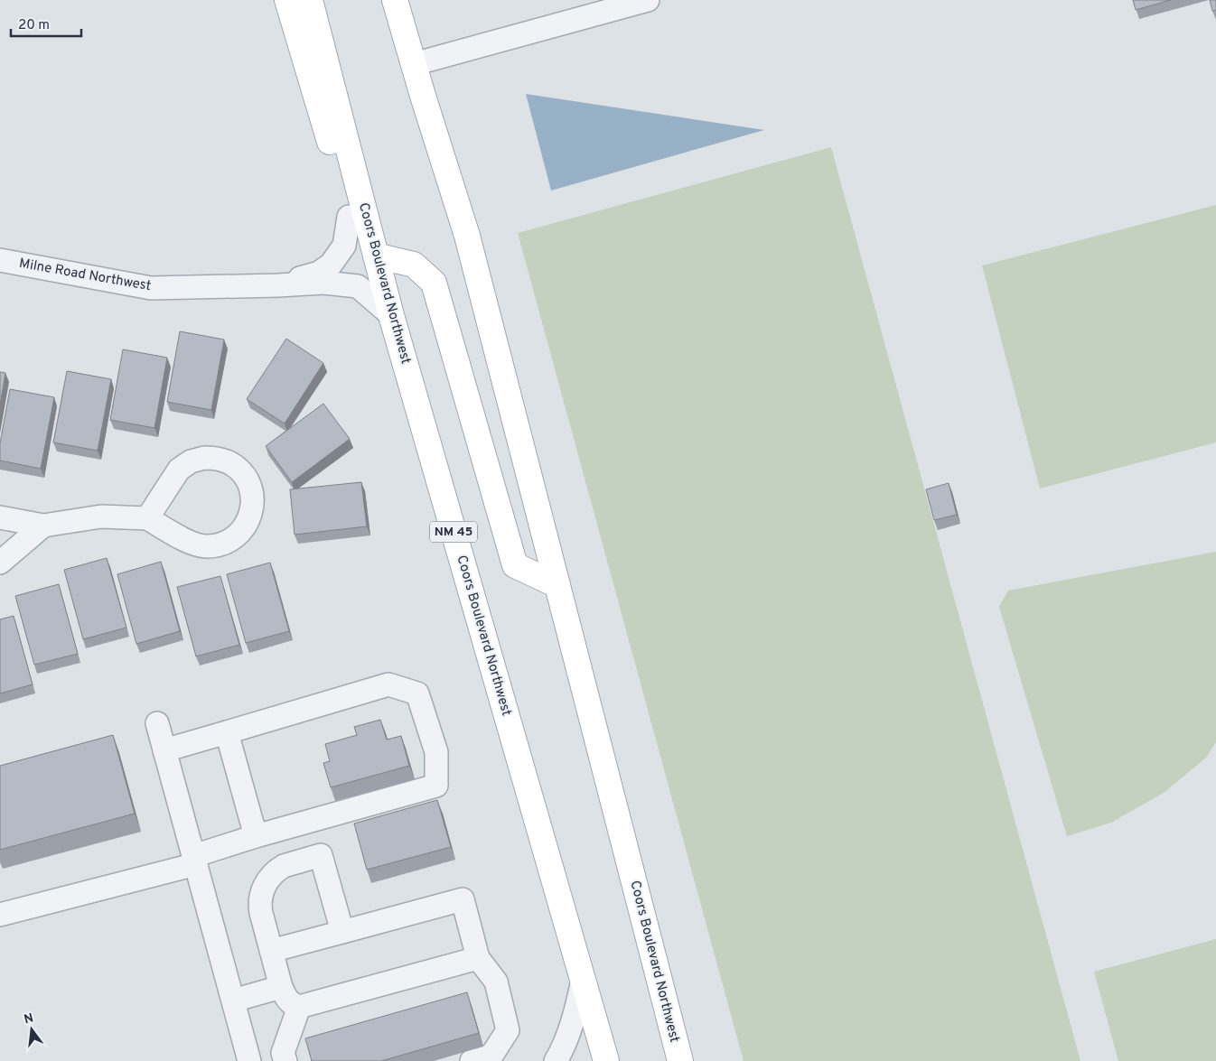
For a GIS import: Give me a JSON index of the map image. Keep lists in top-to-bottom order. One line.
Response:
{"streets":{"main road":["Coors Boulevard Northwest","NM 45"],"street":["Milne Road Northwest"]},"crossings":[["Milne Road Northwest","Coors Boulevard Northwest"]],"scale_bar":"20 m","north":"top"}
